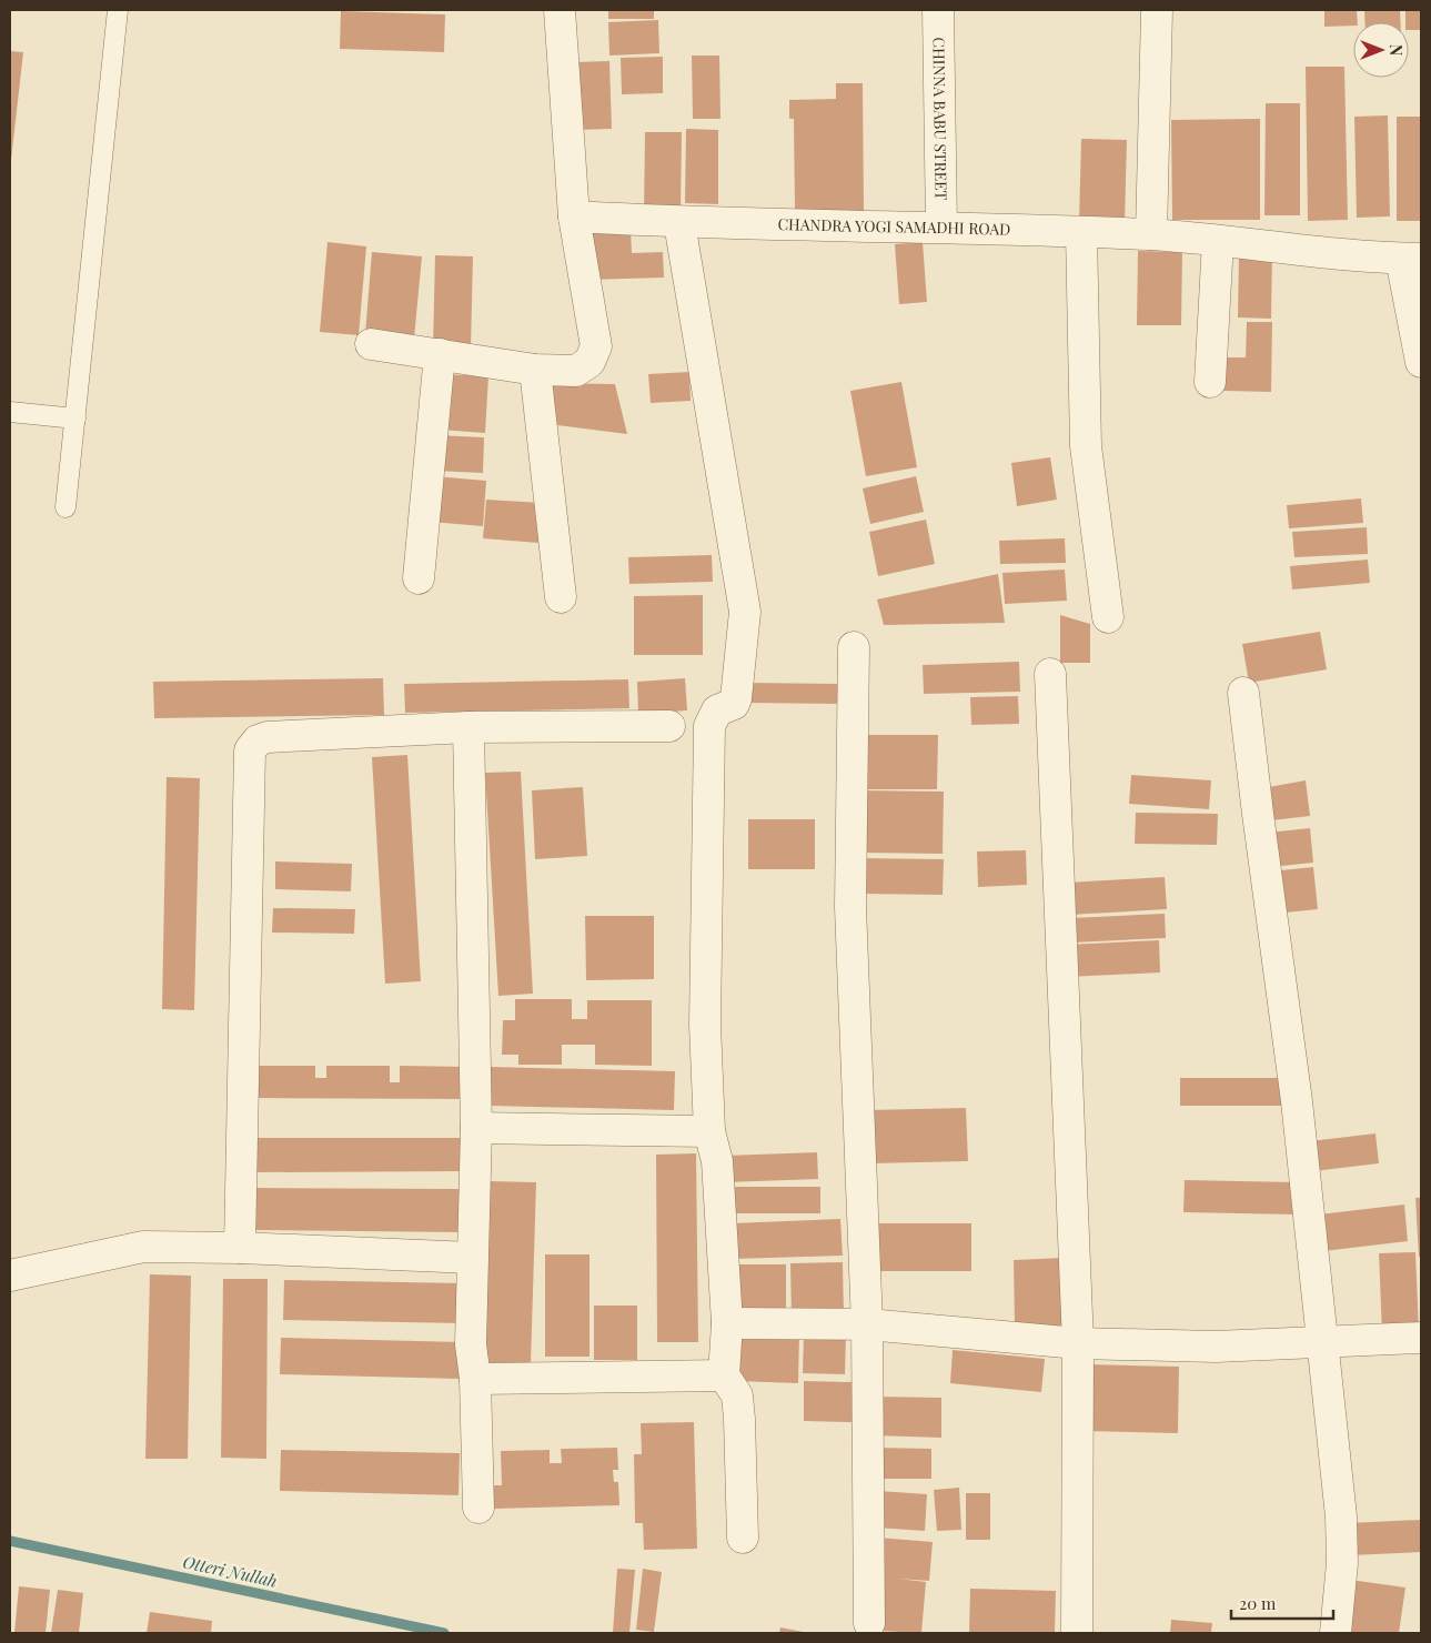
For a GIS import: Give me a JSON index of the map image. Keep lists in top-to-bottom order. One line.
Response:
{"streets":{"street":["CHINNA BABU STREET","CHANDRA YOGI SAMADHI ROAD"]},"crossings":[["CHINNA BABU STREET","CHANDRA YOGI SAMADHI ROAD"]],"water":["Otteri Nullah"],"scale_bar":"20 m","north":"right"}
